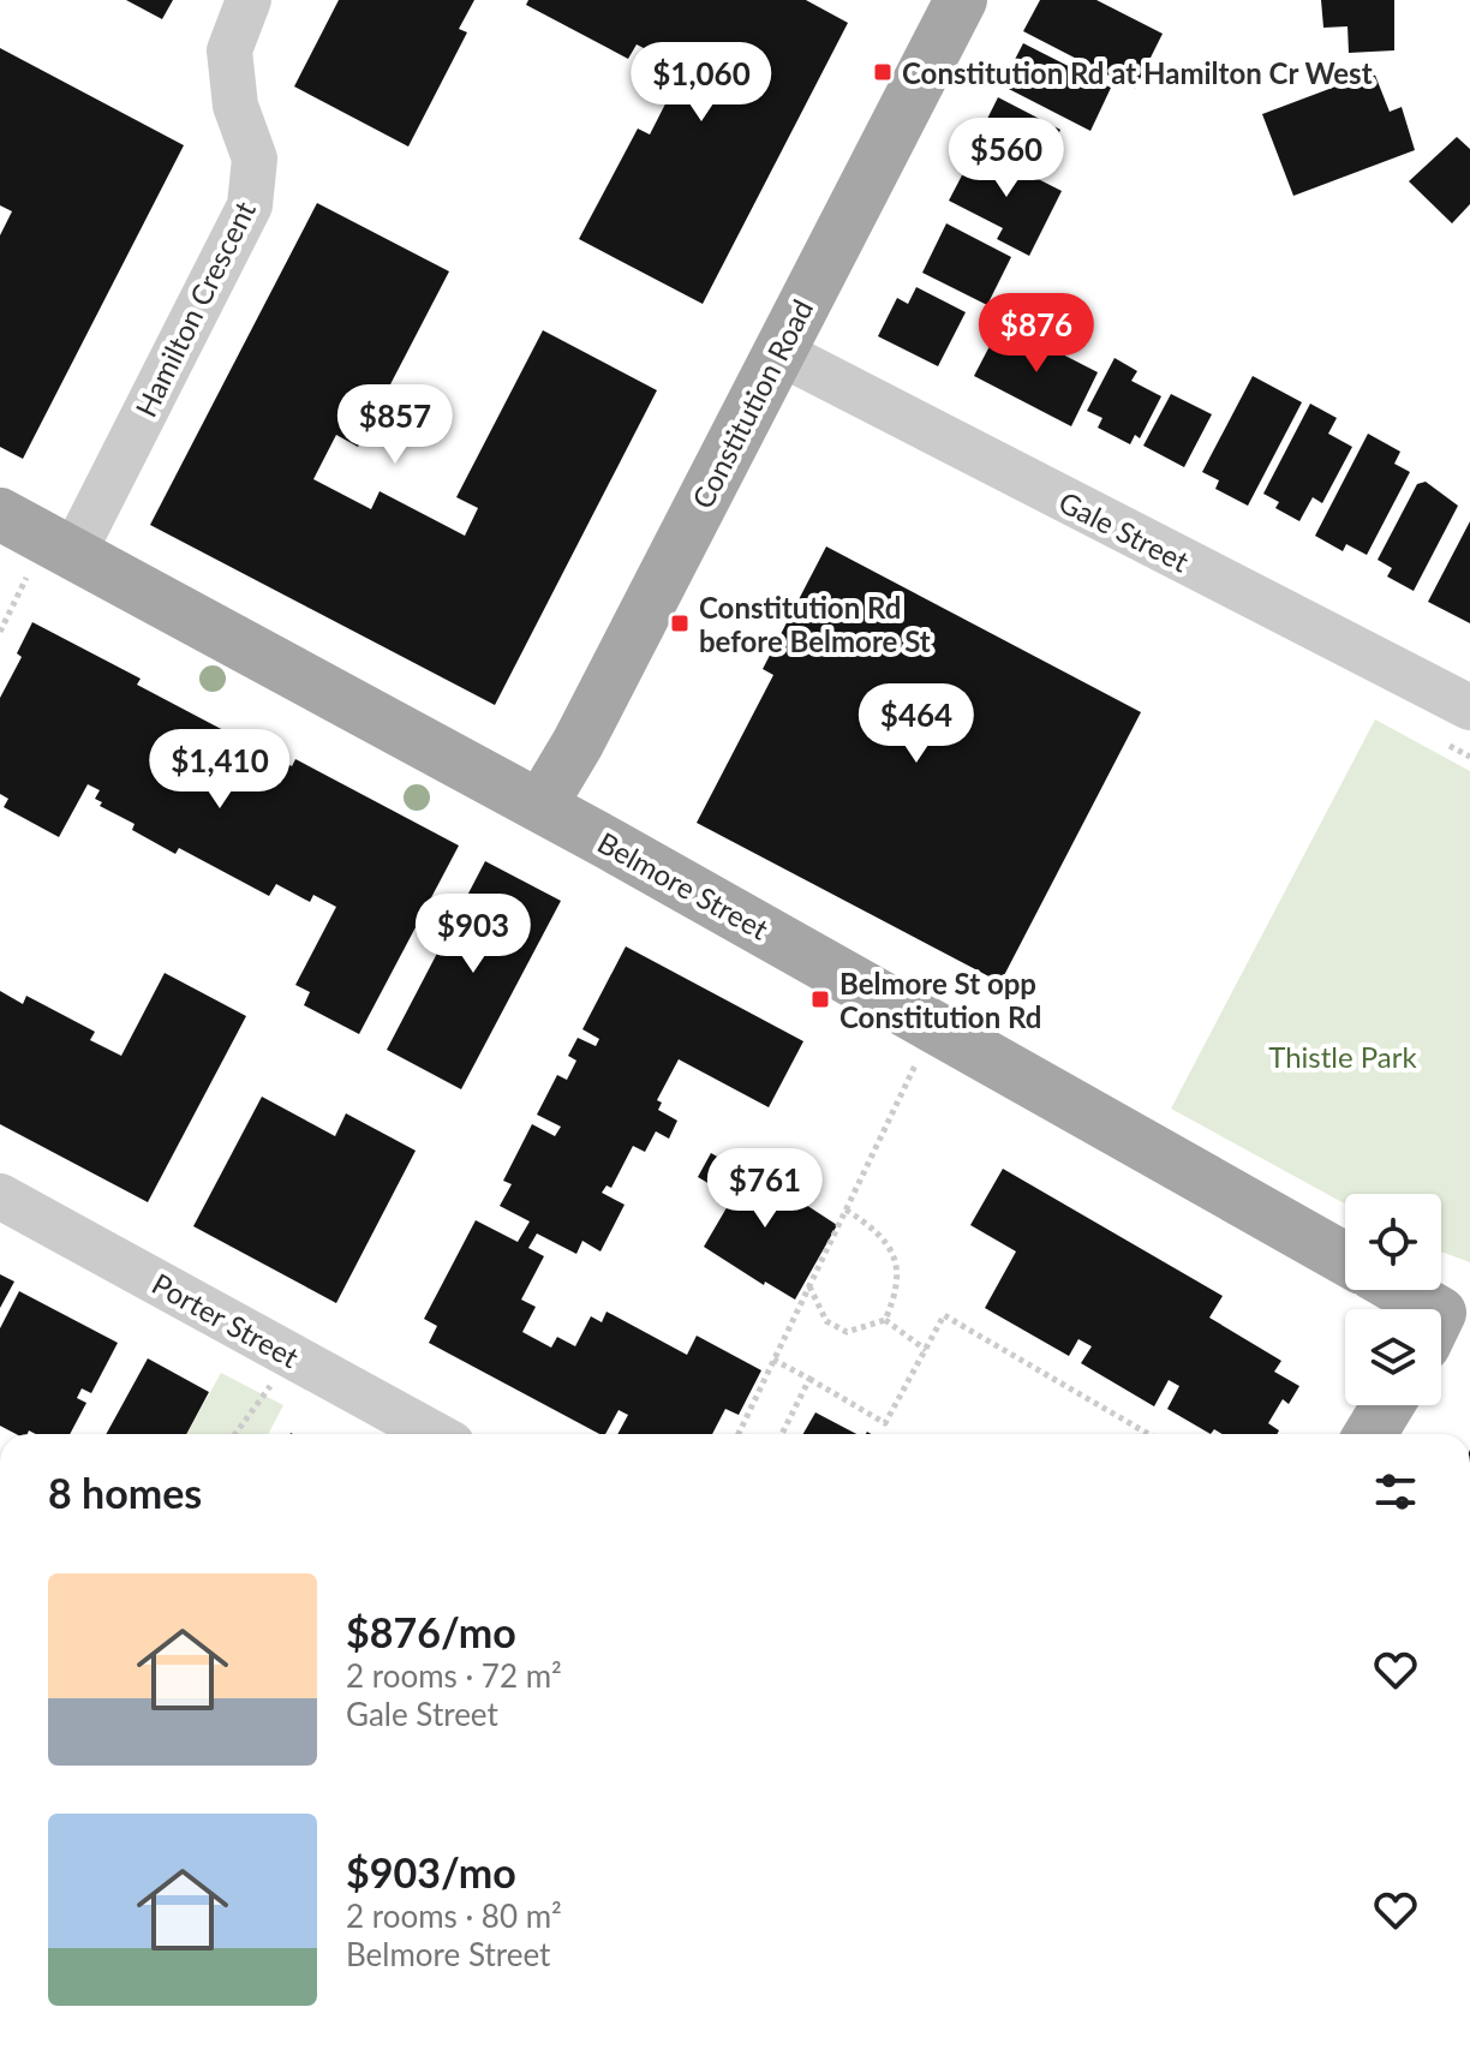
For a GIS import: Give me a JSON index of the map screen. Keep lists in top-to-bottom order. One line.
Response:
{"streets":{"main road":["Constitution Road","Belmore Street"],"street":["Hamilton Crescent","Gale Street","Porter Street"]},"crossings":[["Hamilton Crescent","Belmore Street"],["Constitution Road","Gale Street"],["Constitution Road","Belmore Street"]],"parks":["Thistle Park"],"places":{"transit":["Constitution Rd at Hamilton Cr West","Constitution Rd before Belmore St","Belmore St opp Constitution Rd"]},"page":{"price":["$1,060","$560","$876","$857","$464","$1,410","$903","$761"],"heading":"8 homes","list":[{"name":"$876/mo","note":"2 rooms · 72 m² · Gale Street"},{"name":"$903/mo","note":"2 rooms · 80 m² · Belmore Street"}]}}
